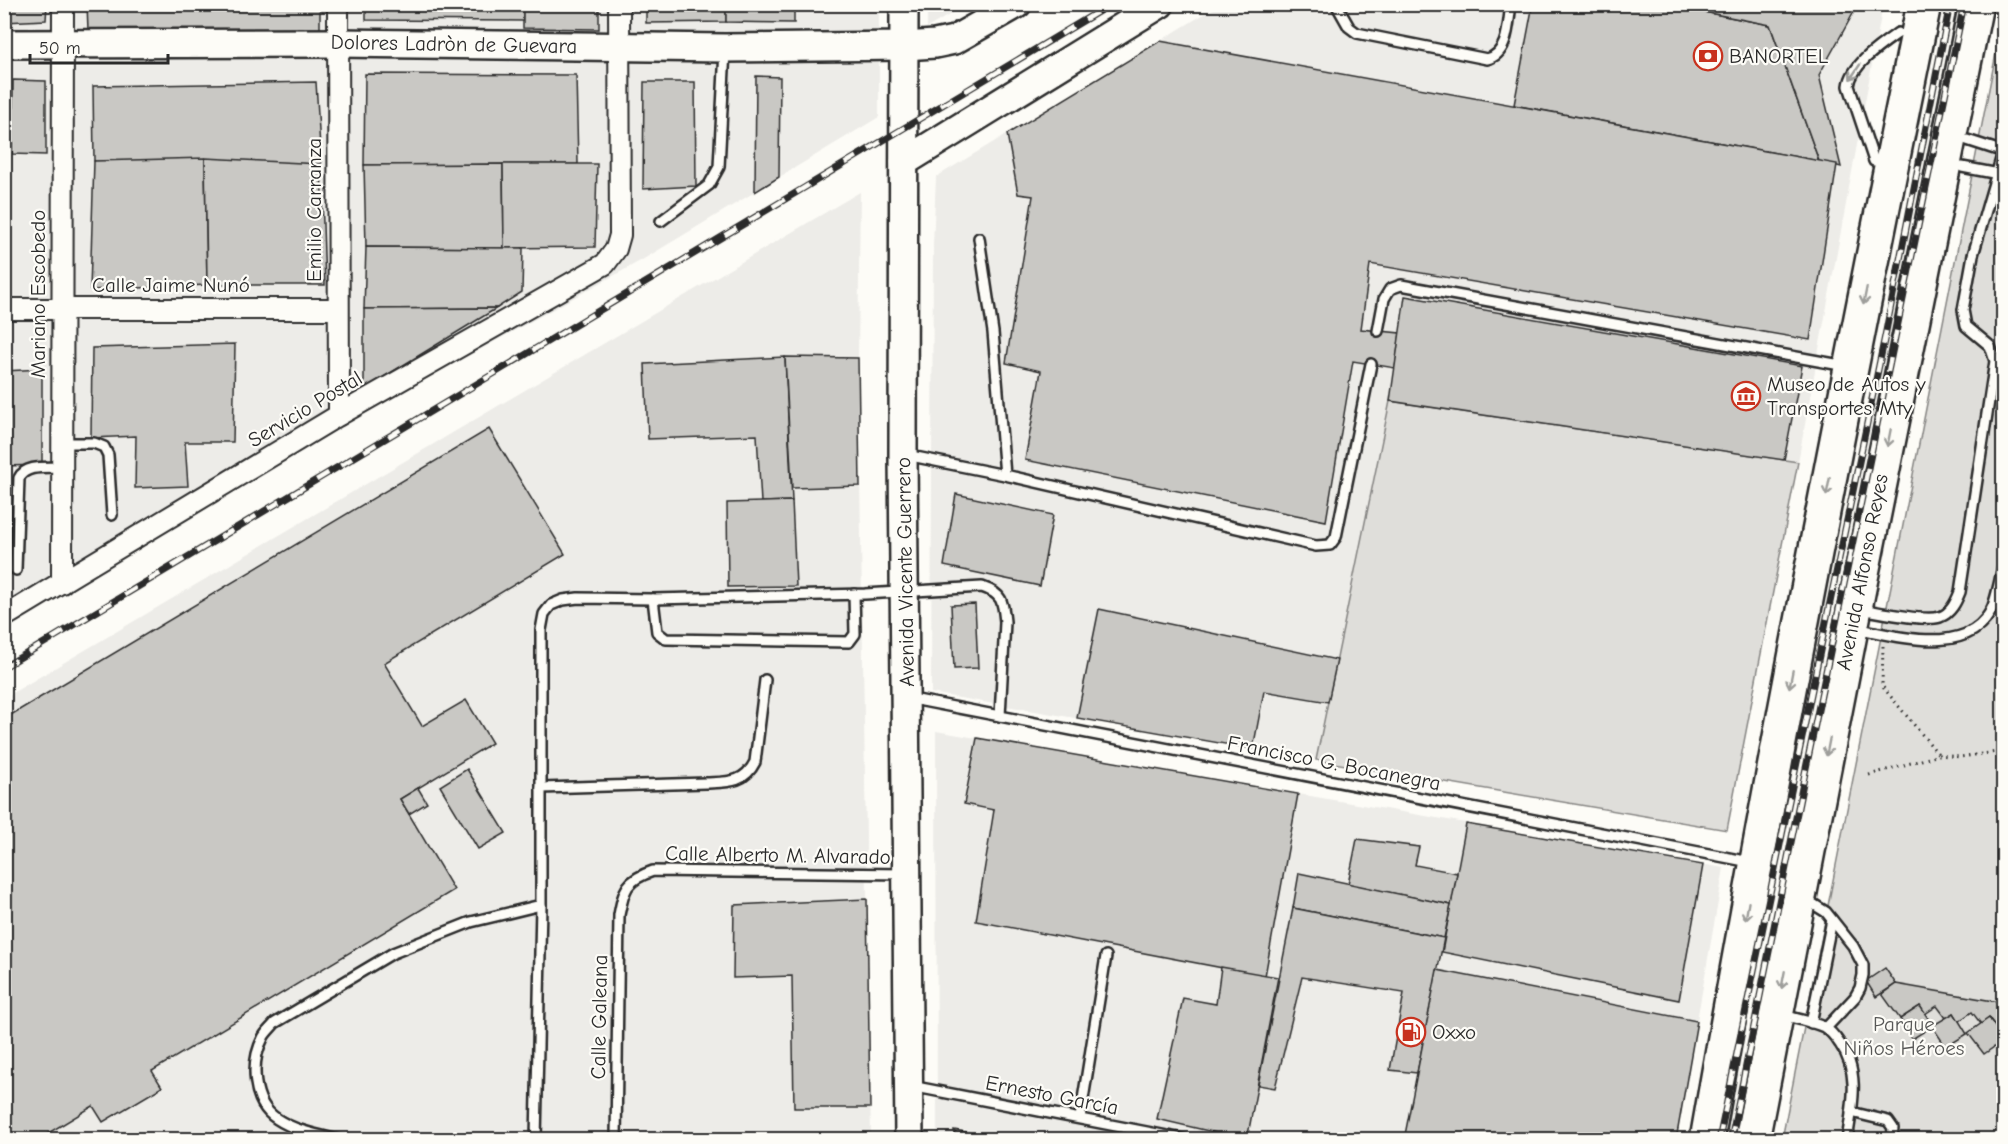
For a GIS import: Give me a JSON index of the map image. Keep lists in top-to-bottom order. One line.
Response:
{"streets":{"highway":["Avenida Alfonso Reyes"],"street":["Dolores Ladròn de Guevara","Emilio Carranza","Calle Jaime Nunó","Mariano Escobedo","Servicio Postal","Avenida Vicente Guerrero"],"lane":["Francisco G. Bocanegra","Calle Alberto M. Alvarado","Calle Galeana","Ernesto García"]},"crossings":[["Dolores Ladròn de Guevara","Emilio Carranza"],["Dolores Ladròn de Guevara","Mariano Escobedo"],["Dolores Ladròn de Guevara","Servicio Postal"],["Dolores Ladròn de Guevara","Avenida Vicente Guerrero"],["Emilio Carranza","Calle Jaime Nunó"],["Emilio Carranza","Servicio Postal"],["Calle Jaime Nunó","Mariano Escobedo"],["Mariano Escobedo","Servicio Postal"],["Avenida Vicente Guerrero","Francisco G. Bocanegra"],["Avenida Vicente Guerrero","Calle Alberto M. Alvarado"],["Avenida Vicente Guerrero","Ernesto García"],["Calle Alberto M. Alvarado","Calle Galeana"]],"parks":["Parque Niños Héroes"],"places":{"bank":["BANORTEL"],"museum":["Museo de Autos y Transportes Mty"],"fuel station":["Oxxo"]},"scale_bar":"50 m"}
